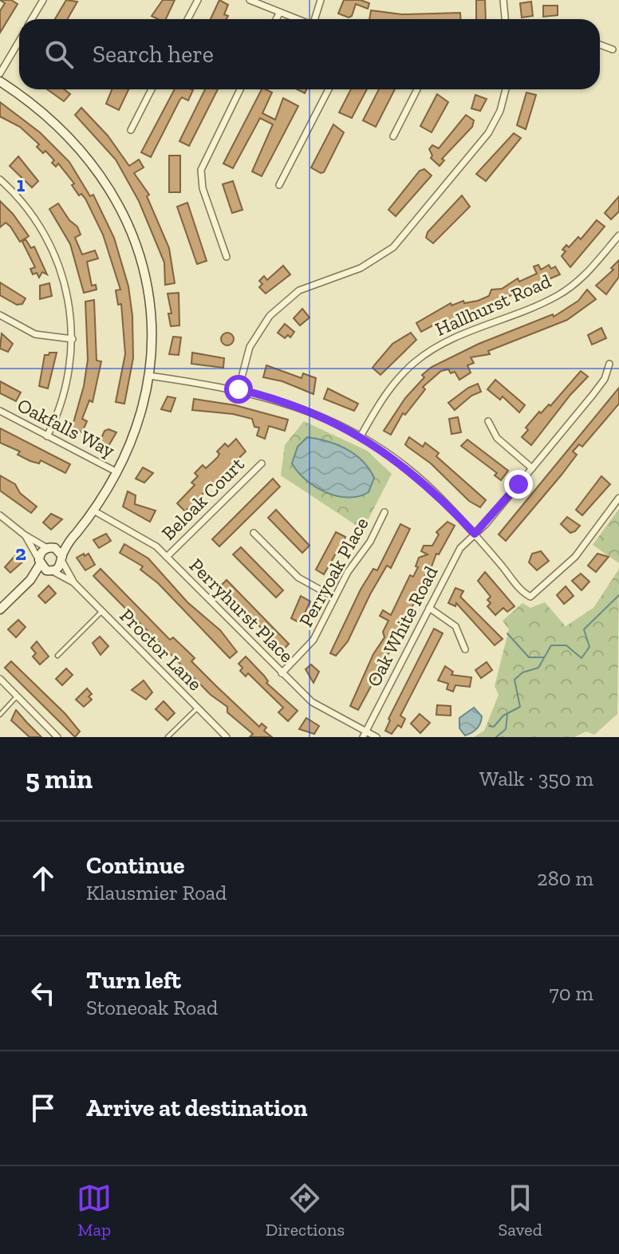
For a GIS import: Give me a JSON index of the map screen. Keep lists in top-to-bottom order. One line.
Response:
{"streets":{"street":["Hallhurst Road","Oakfalls Way","Beloak Court","Perryoak Place","Perryhurst Place","Oak White Road","Proctor Lane"]},"crossings":[["Beloak Court","Perryhurst Place"],["Perryoak Place","Perryhurst Place"],["Perryhurst Place","Oak White Road"]],"page":{"search":"Search here","heading":["5 min","Walk · 350 m"],"list":[["Continue","Klausmier Road","280 m"],["Turn left","Stoneoak Road","70 m"],"Arrive at destination"],"nav":["Map","Directions","Saved"]},"grid":{"rows":["1","2"]}}
